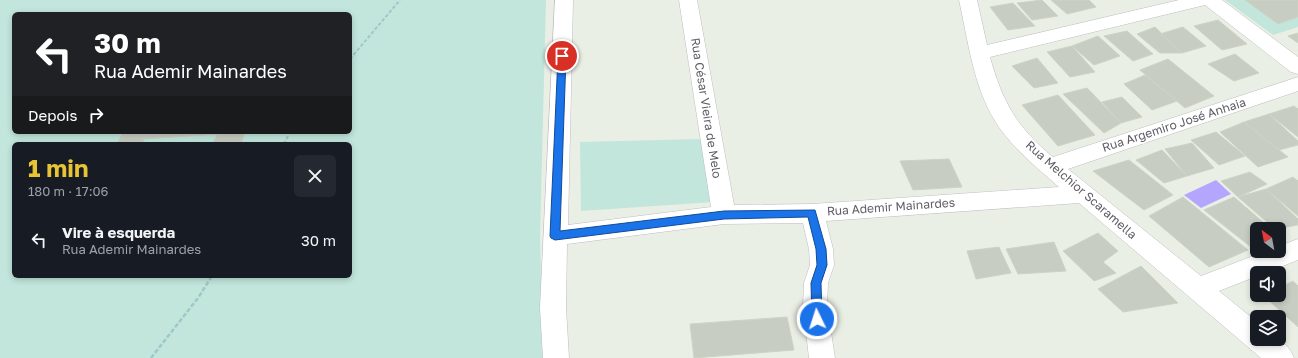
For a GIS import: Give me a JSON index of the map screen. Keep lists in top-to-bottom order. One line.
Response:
{"streets":{"street":["Rua César Vieira de Melo","Rua Argemiro José Anhaia","Rua Melchior Scaramella","Rua Ademir Mainardes"]},"crossings":[["Rua César Vieira de Melo","Rua Ademir Mainardes"],["Rua Argemiro José Anhaia","Rua Melchior Scaramella"],["Rua Melchior Scaramella","Rua Ademir Mainardes"]],"north":"top left","page":{"turn":["30 m","Rua Ademir Mainardes"],"then":"Depois","heading":["1 min","180 m · 17:06"],"list":[{"name":"Vire à esquerda","note":"Rua Ademir Mainardes","value":"30 m"}]}}
